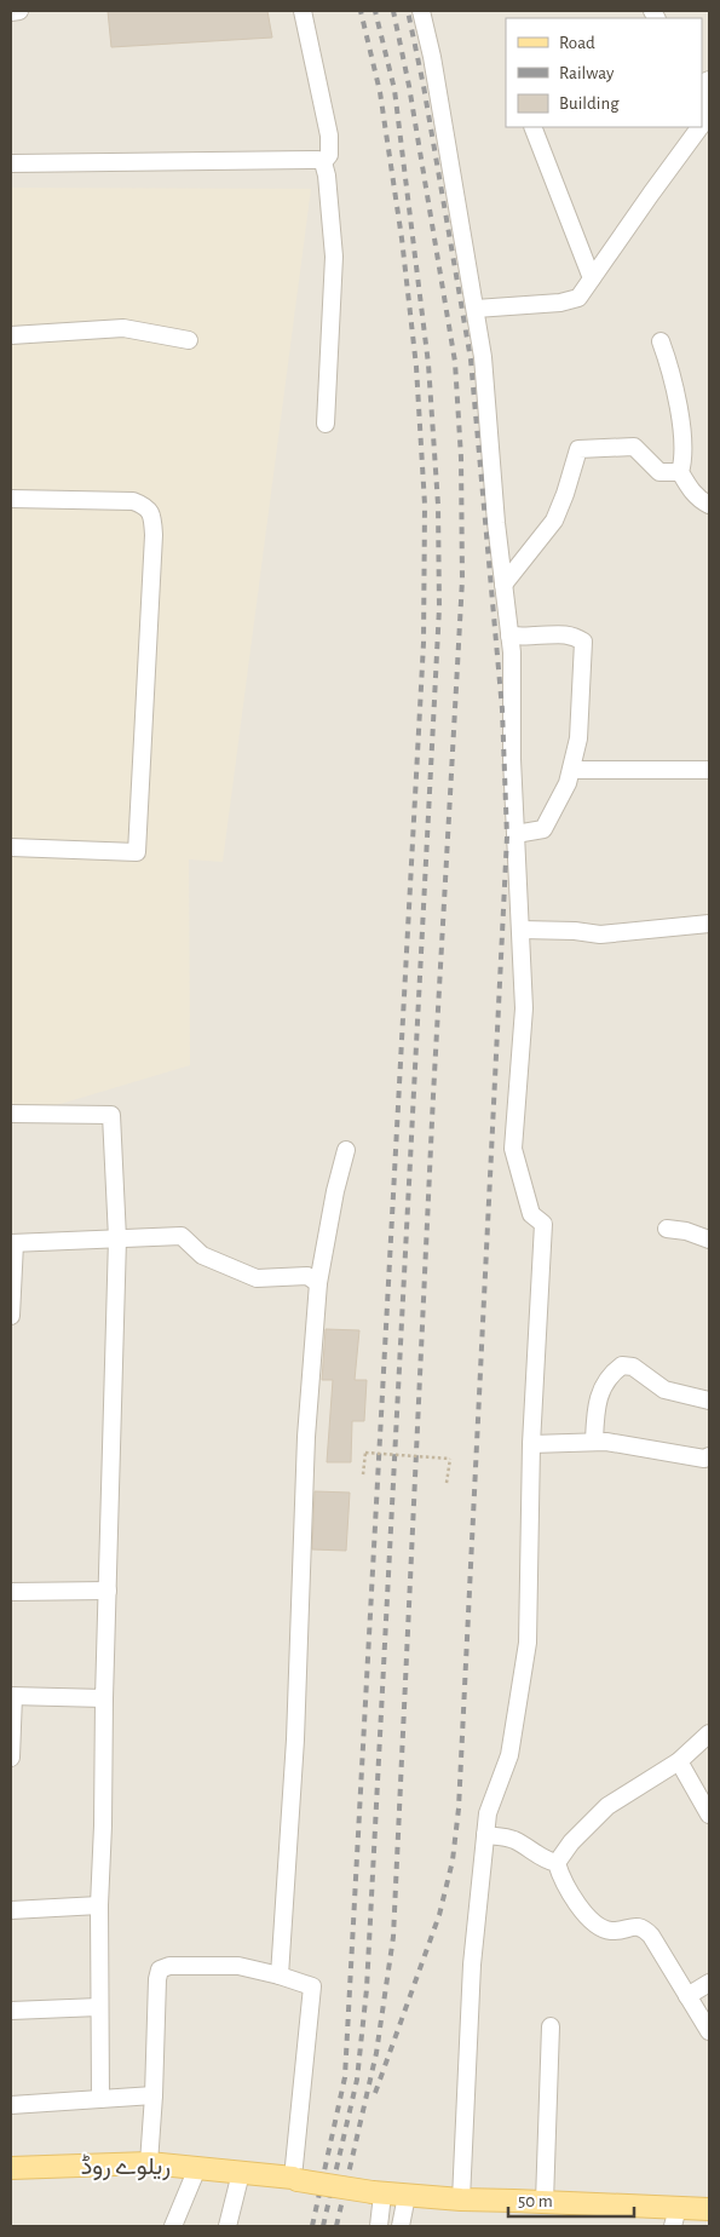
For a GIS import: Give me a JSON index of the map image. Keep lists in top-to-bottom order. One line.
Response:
{"streets":{"main road":["ریلوے روڈ"]},"legend":["Road","Railway","Building"],"scale_bar":"50 m"}
